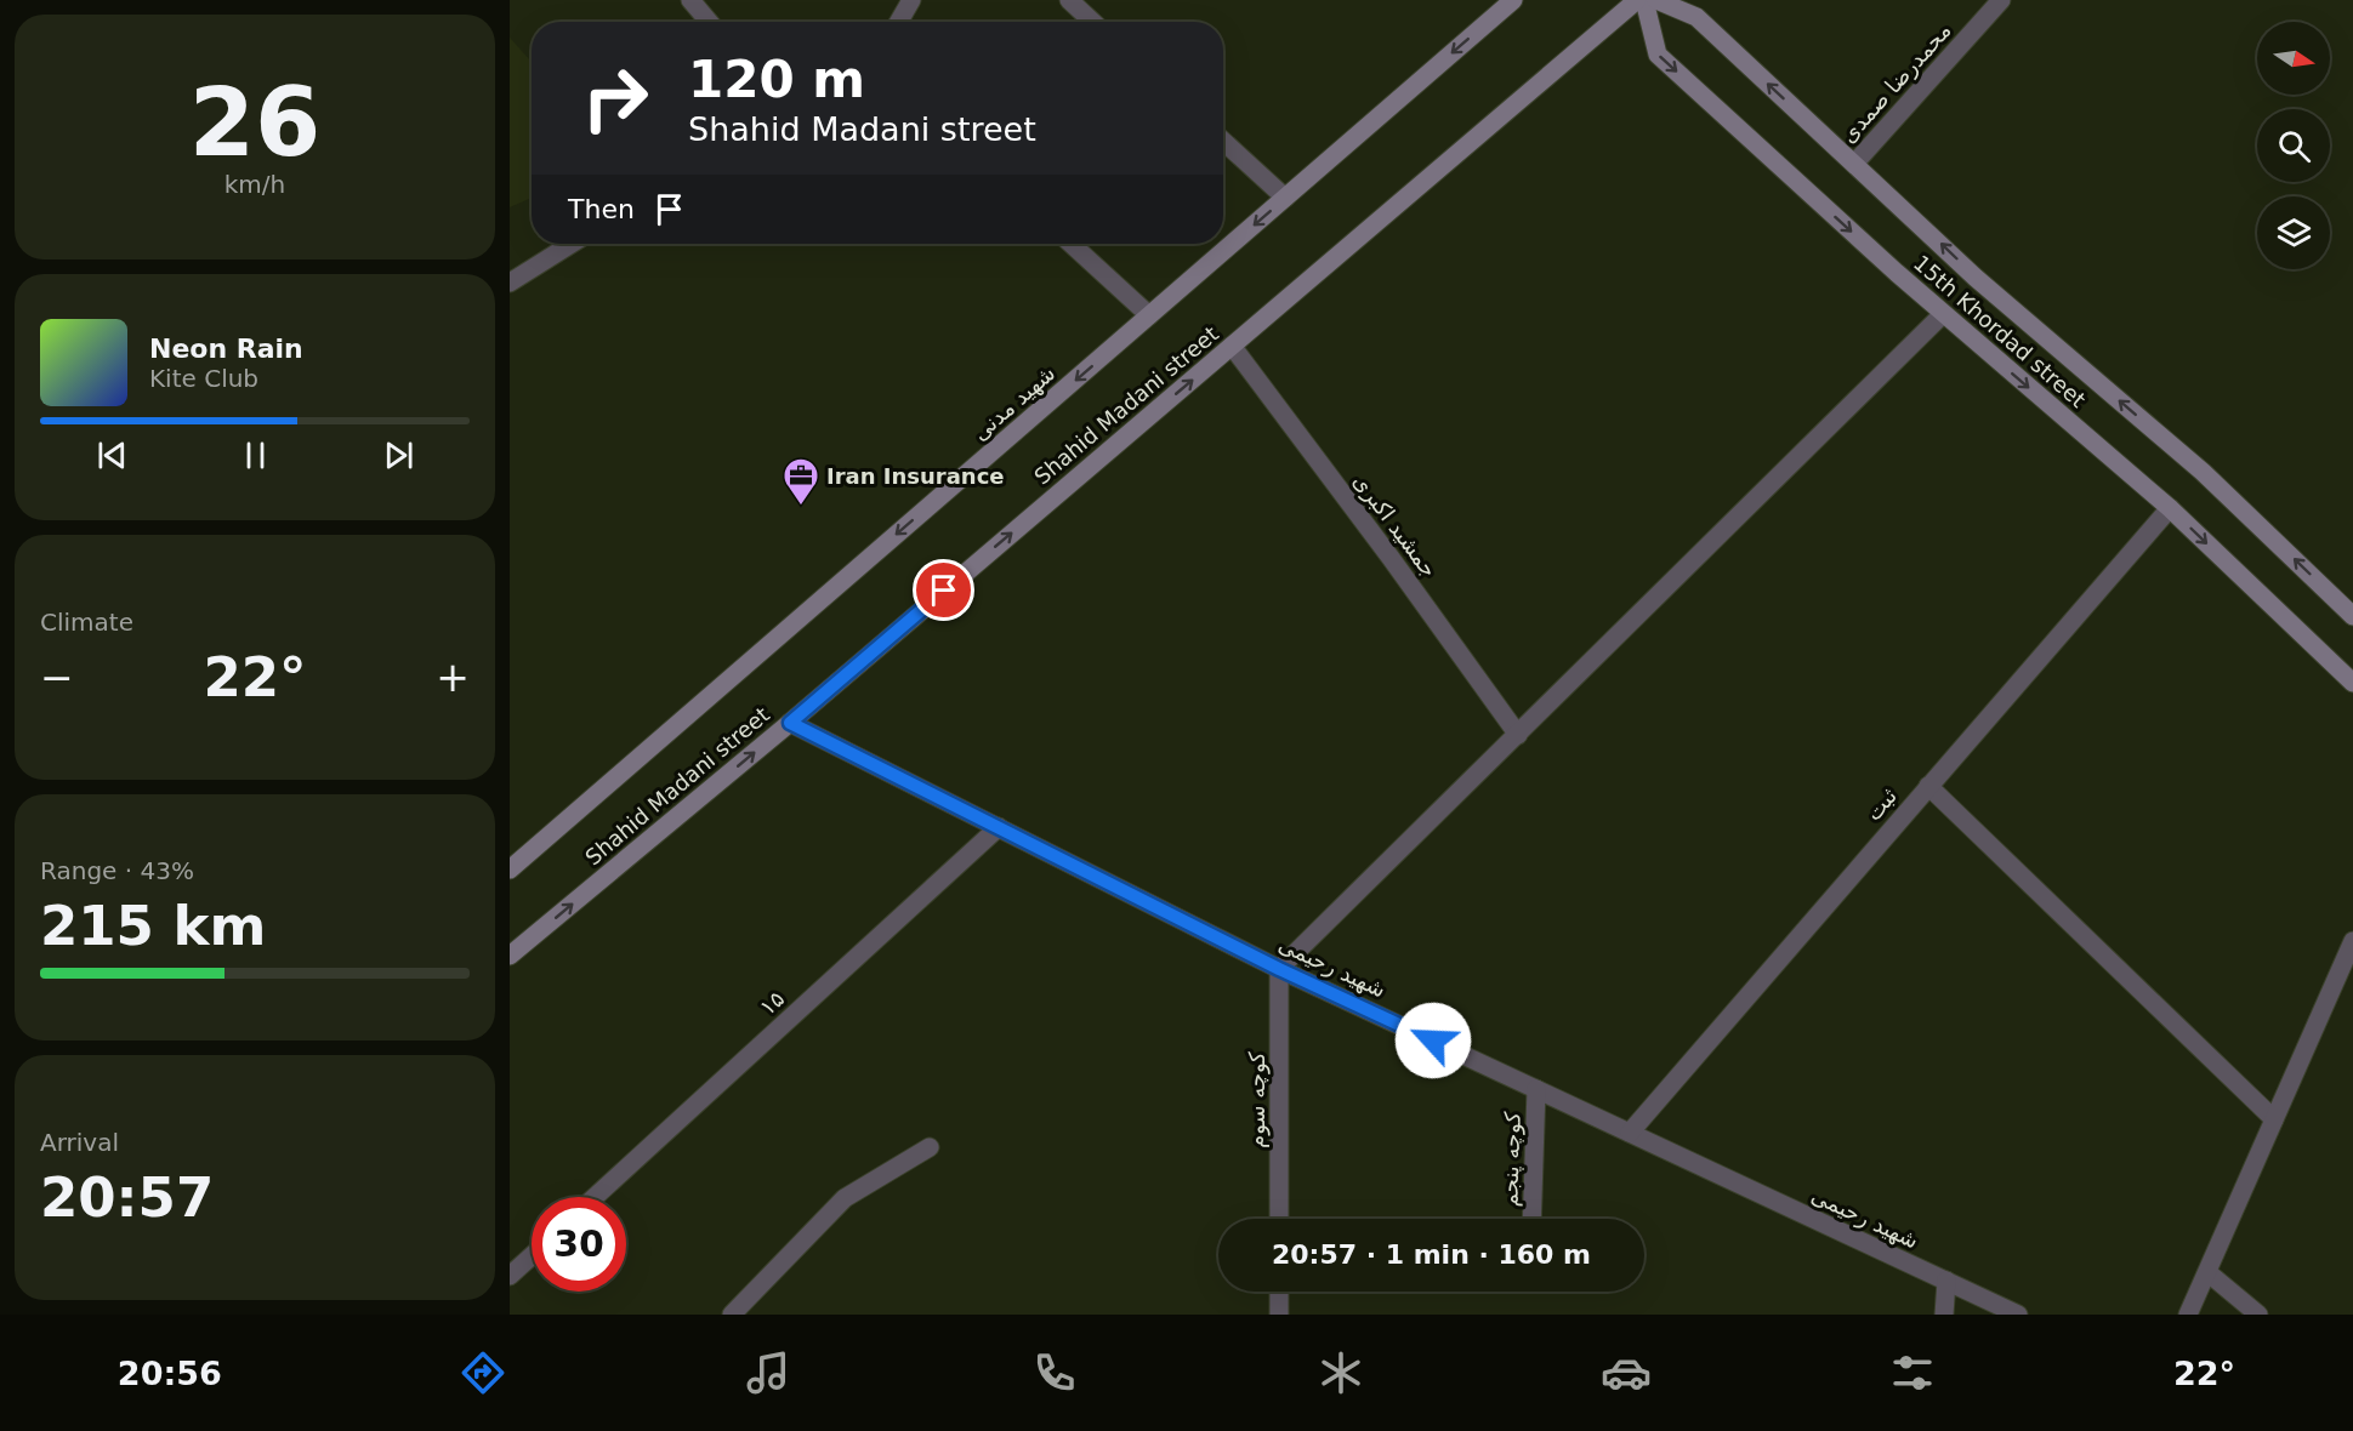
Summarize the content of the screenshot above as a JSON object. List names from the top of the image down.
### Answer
{
  "streets": {
    "main road": ["15th Khordad street", "شهید مدنی", "Shahid Madani street"],
    "street": [
      "محمدرضا صمدی",
      "جمشید اکبری",
      "ثبت",
      "شهید رحیمی",
      "۱۵",
      "کوچه سوم",
      "کوچه پنجم"
    ]
  },
  "crossings": [
    ["محمدرضا صمدی", "15th Khordad street"],
    ["15th Khordad street", "ثبت"],
    ["Shahid Madani street", "جمشید اکبری"],
    ["Shahid Madani street", "شهید رحیمی"],
    ["ثبت", "شهید رحیمی"],
    ["شهید رحیمی", "۱۵"],
    ["شهید رحیمی", "کوچه سوم"],
    ["شهید رحیمی", "کوچه پنجم"]
  ],
  "one_way": ["شهید مدنی", "Shahid Madani street"],
  "places": {
    "office": ["Iran Insurance"]
  },
  "north": "right",
  "page": {
    "tile": [
      ["26", "km/h"],
      "Climate",
      ["Range · 43%", "215 km"],
      ["Arrival", "20:57"]
    ],
    "turn": ["120 m", "Shahid Madani street"],
    "then": "Then",
    "song": ["Neon Rain", "Kite Club"],
    "heat": ["−", "22°", "+"],
    "limit": "30",
    "trip": "20:57 · 1 min · 160 m",
    "tabs": ["20:56", "22°"]
  }
}
